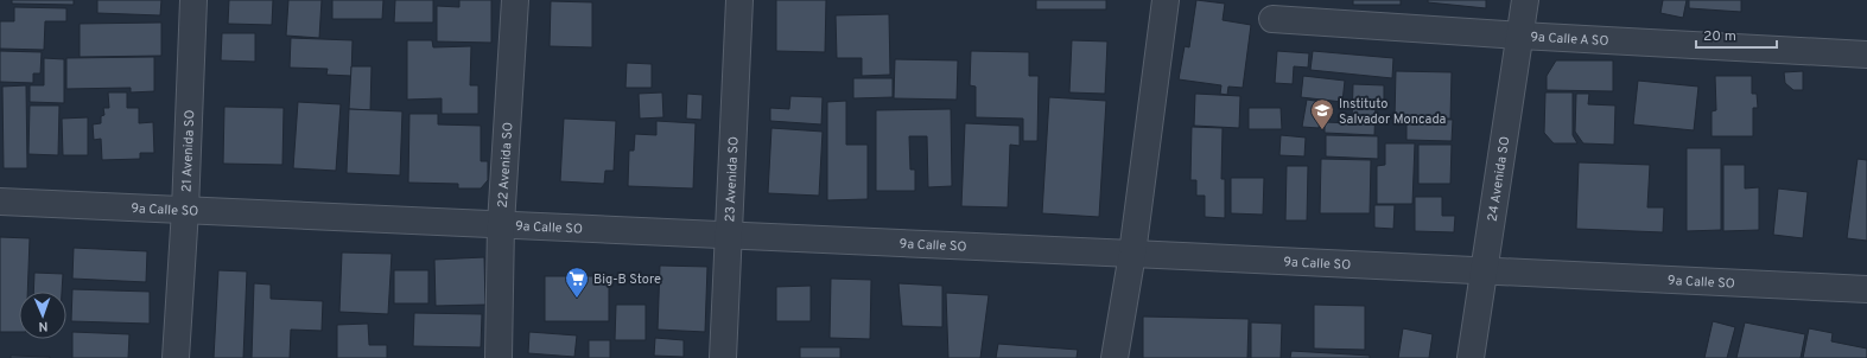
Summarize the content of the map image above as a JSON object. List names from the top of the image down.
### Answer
{
  "streets": {
    "street": [
      "9a Calle A SO",
      "21 Avenida SO",
      "22 Avenida SO",
      "23 Avenida SO",
      "24 Avenida SO",
      "9a Calle SO"
    ]
  },
  "crossings": [
    ["9a Calle A SO", "24 Avenida SO"],
    ["21 Avenida SO", "9a Calle SO"],
    ["22 Avenida SO", "9a Calle SO"],
    ["23 Avenida SO", "9a Calle SO"],
    ["24 Avenida SO", "9a Calle SO"]
  ],
  "places": {
    "school or university": ["Instituto Salvador Moncada"],
    "supermarket": ["Big-B Store"]
  },
  "scale_bar": "20 m",
  "north": "bottom"
}
